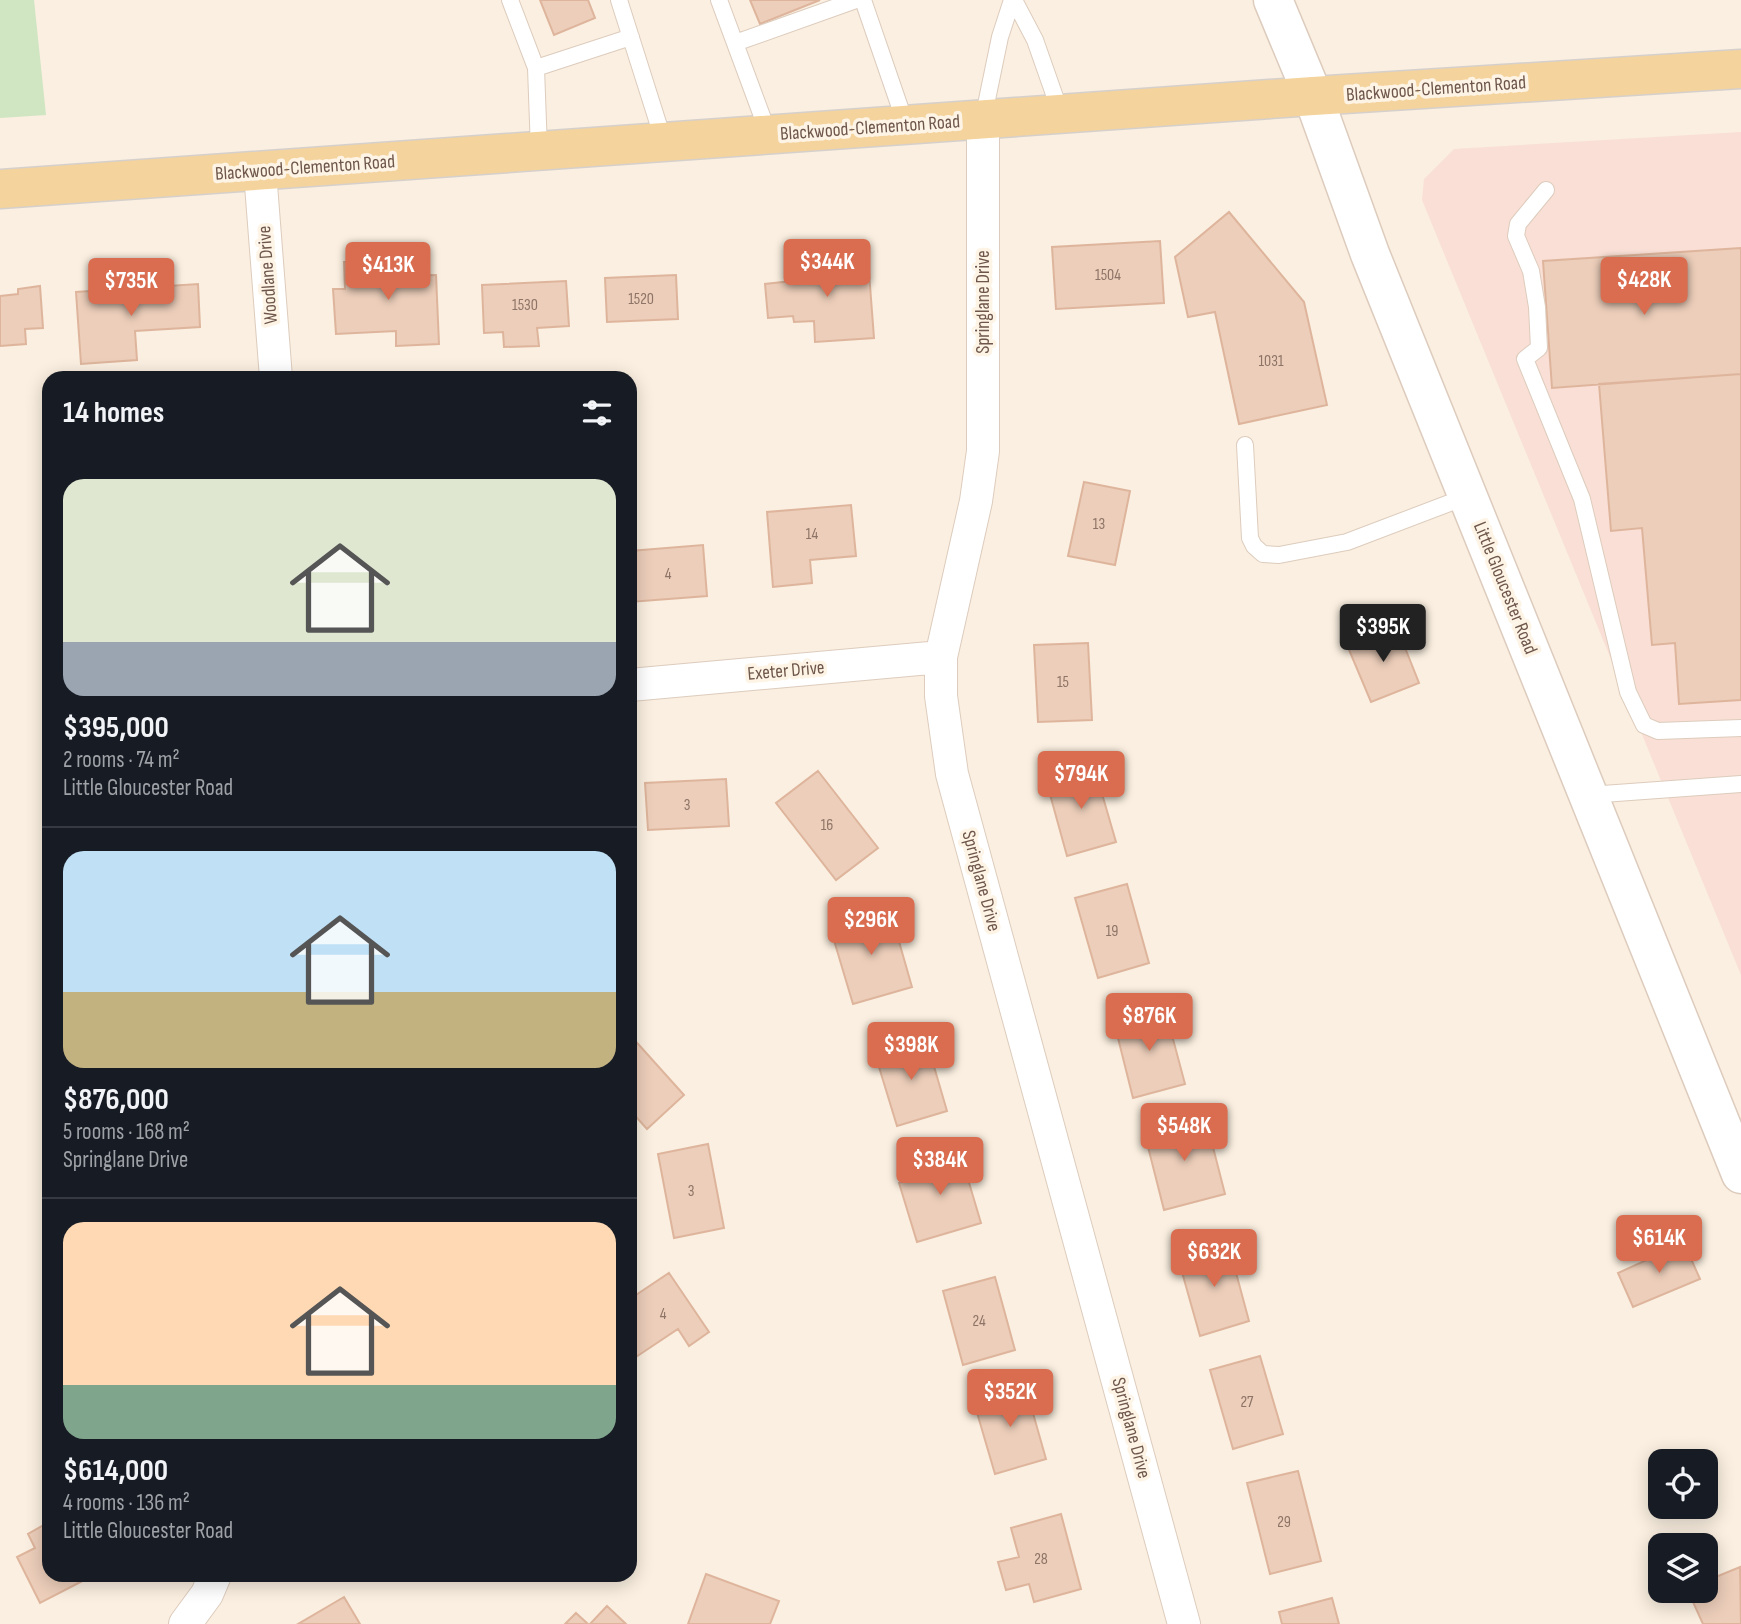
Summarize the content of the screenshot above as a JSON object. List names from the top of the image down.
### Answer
{
  "streets": {
    "main road": ["Blackwood-Clementon Road"],
    "street": [
      "Woodlane Drive",
      "Springlane Drive",
      "Little Gloucester Road",
      "Exeter Drive"
    ]
  },
  "crossings": [
    ["Blackwood-Clementon Road", "Woodlane Drive"],
    ["Blackwood-Clementon Road", "Springlane Drive"],
    ["Blackwood-Clementon Road", "Little Gloucester Road"],
    ["Springlane Drive", "Exeter Drive"]
  ],
  "house_numbers": [
    "1504",
    "1520",
    "1530",
    "1031",
    "13",
    "14",
    "4",
    "15",
    "3",
    "16",
    "19",
    "3",
    "4",
    "24",
    "27",
    "29",
    "28"
  ],
  "page": {
    "price": [
      "$344K",
      "$413K",
      "$428K",
      "$735K",
      "$395K",
      "$794K",
      "$296K",
      "$876K",
      "$398K",
      "$548K",
      "$384K",
      "$614K",
      "$632K",
      "$352K"
    ],
    "heading": "14 homes",
    "list": [
      {
        "name": "$395,000",
        "note": "2 rooms · 74 m² · Little Gloucester Road"
      },
      {
        "name": "$876,000",
        "note": "5 rooms · 168 m² · Springlane Drive"
      },
      {
        "name": "$614,000",
        "note": "4 rooms · 136 m² · Little Gloucester Road"
      }
    ]
  }
}
